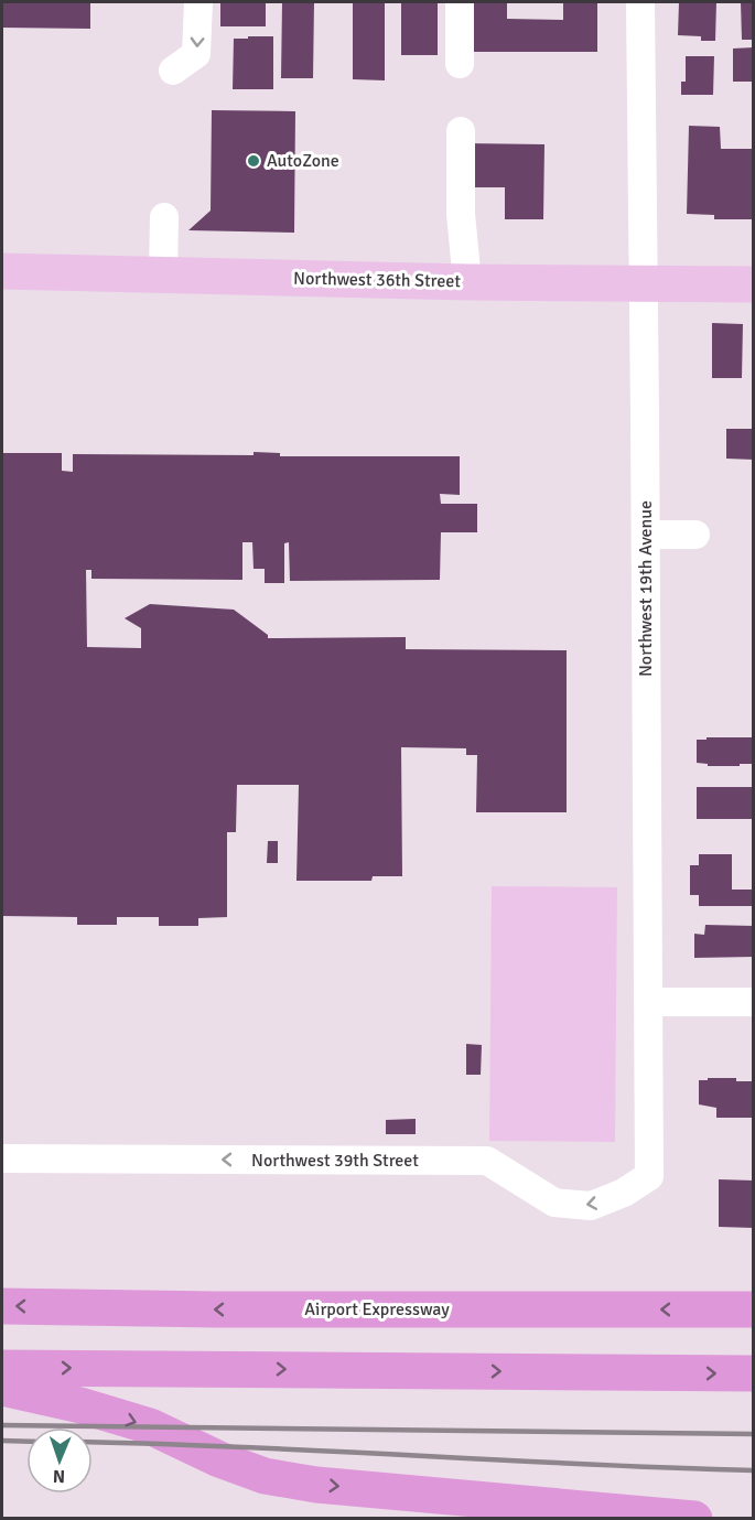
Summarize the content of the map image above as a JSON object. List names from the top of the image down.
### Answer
{
  "streets": {
    "highway": ["Airport Expressway"],
    "main road": ["Northwest 36th Street"],
    "street": ["Northwest 19th Avenue", "Northwest 39th Street"]
  },
  "crossings": [
    ["Northwest 36th Street", "Northwest 19th Avenue"],
    ["Northwest 19th Avenue", "Northwest 39th Street"]
  ],
  "one_way": ["Northwest 39th Street"],
  "places": ["AutoZone"],
  "north": "bottom"
}
